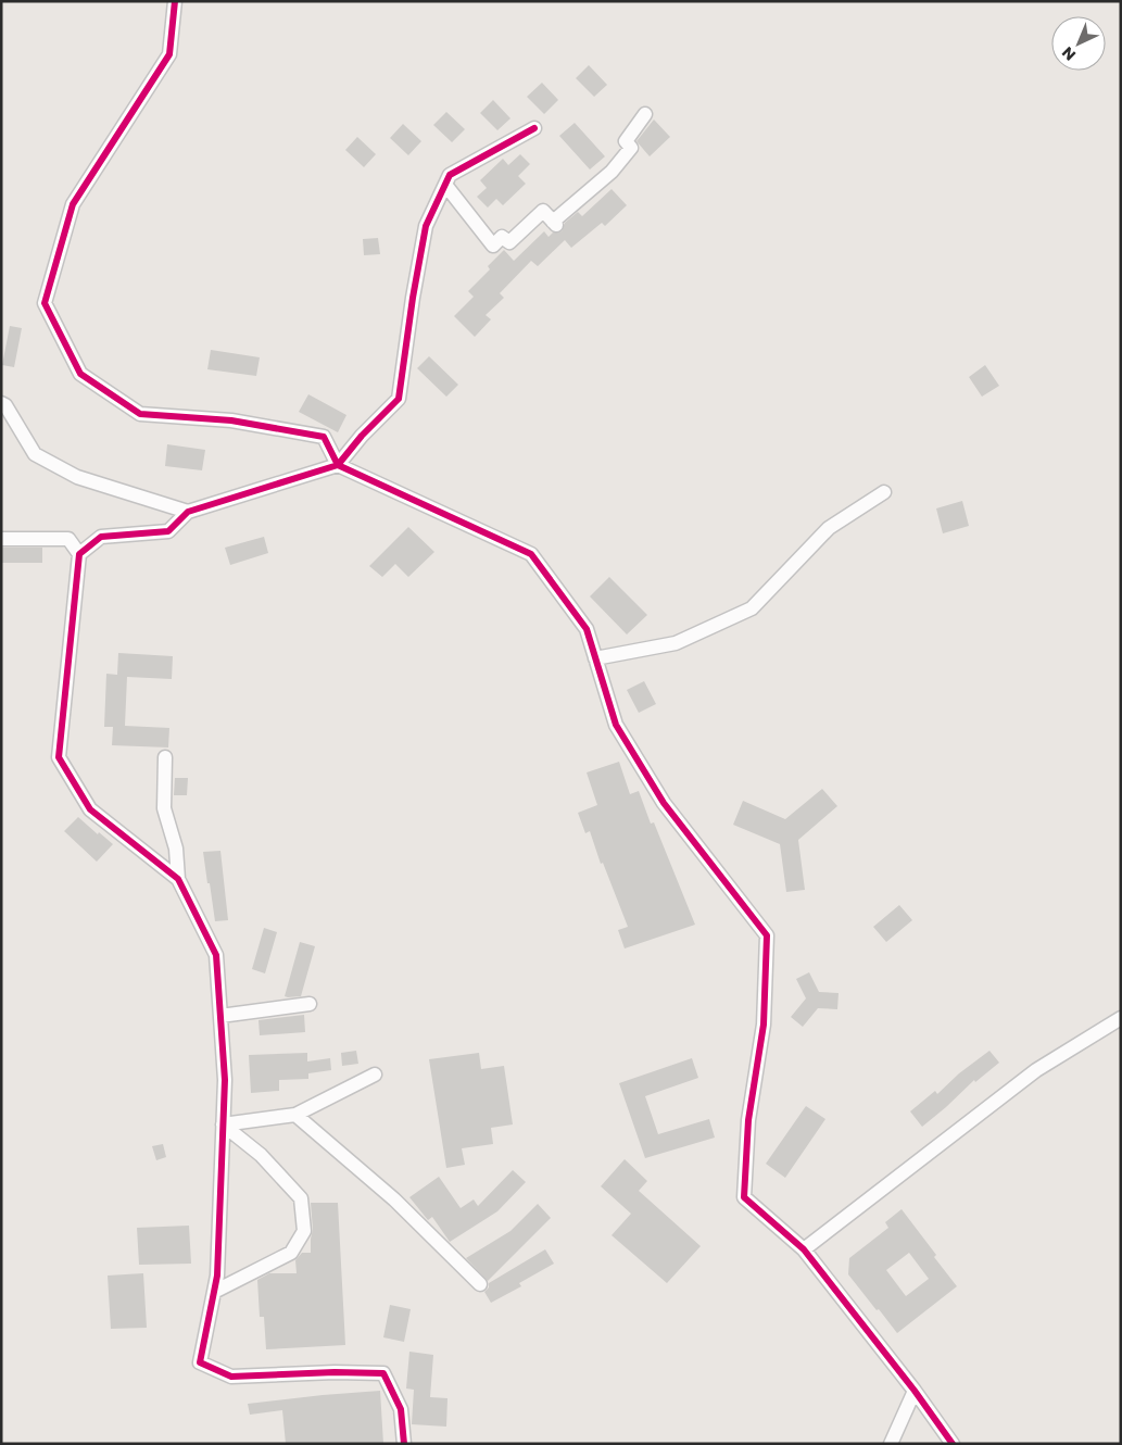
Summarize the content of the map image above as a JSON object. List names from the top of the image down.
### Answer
{
  "north": "bottom left"
}
